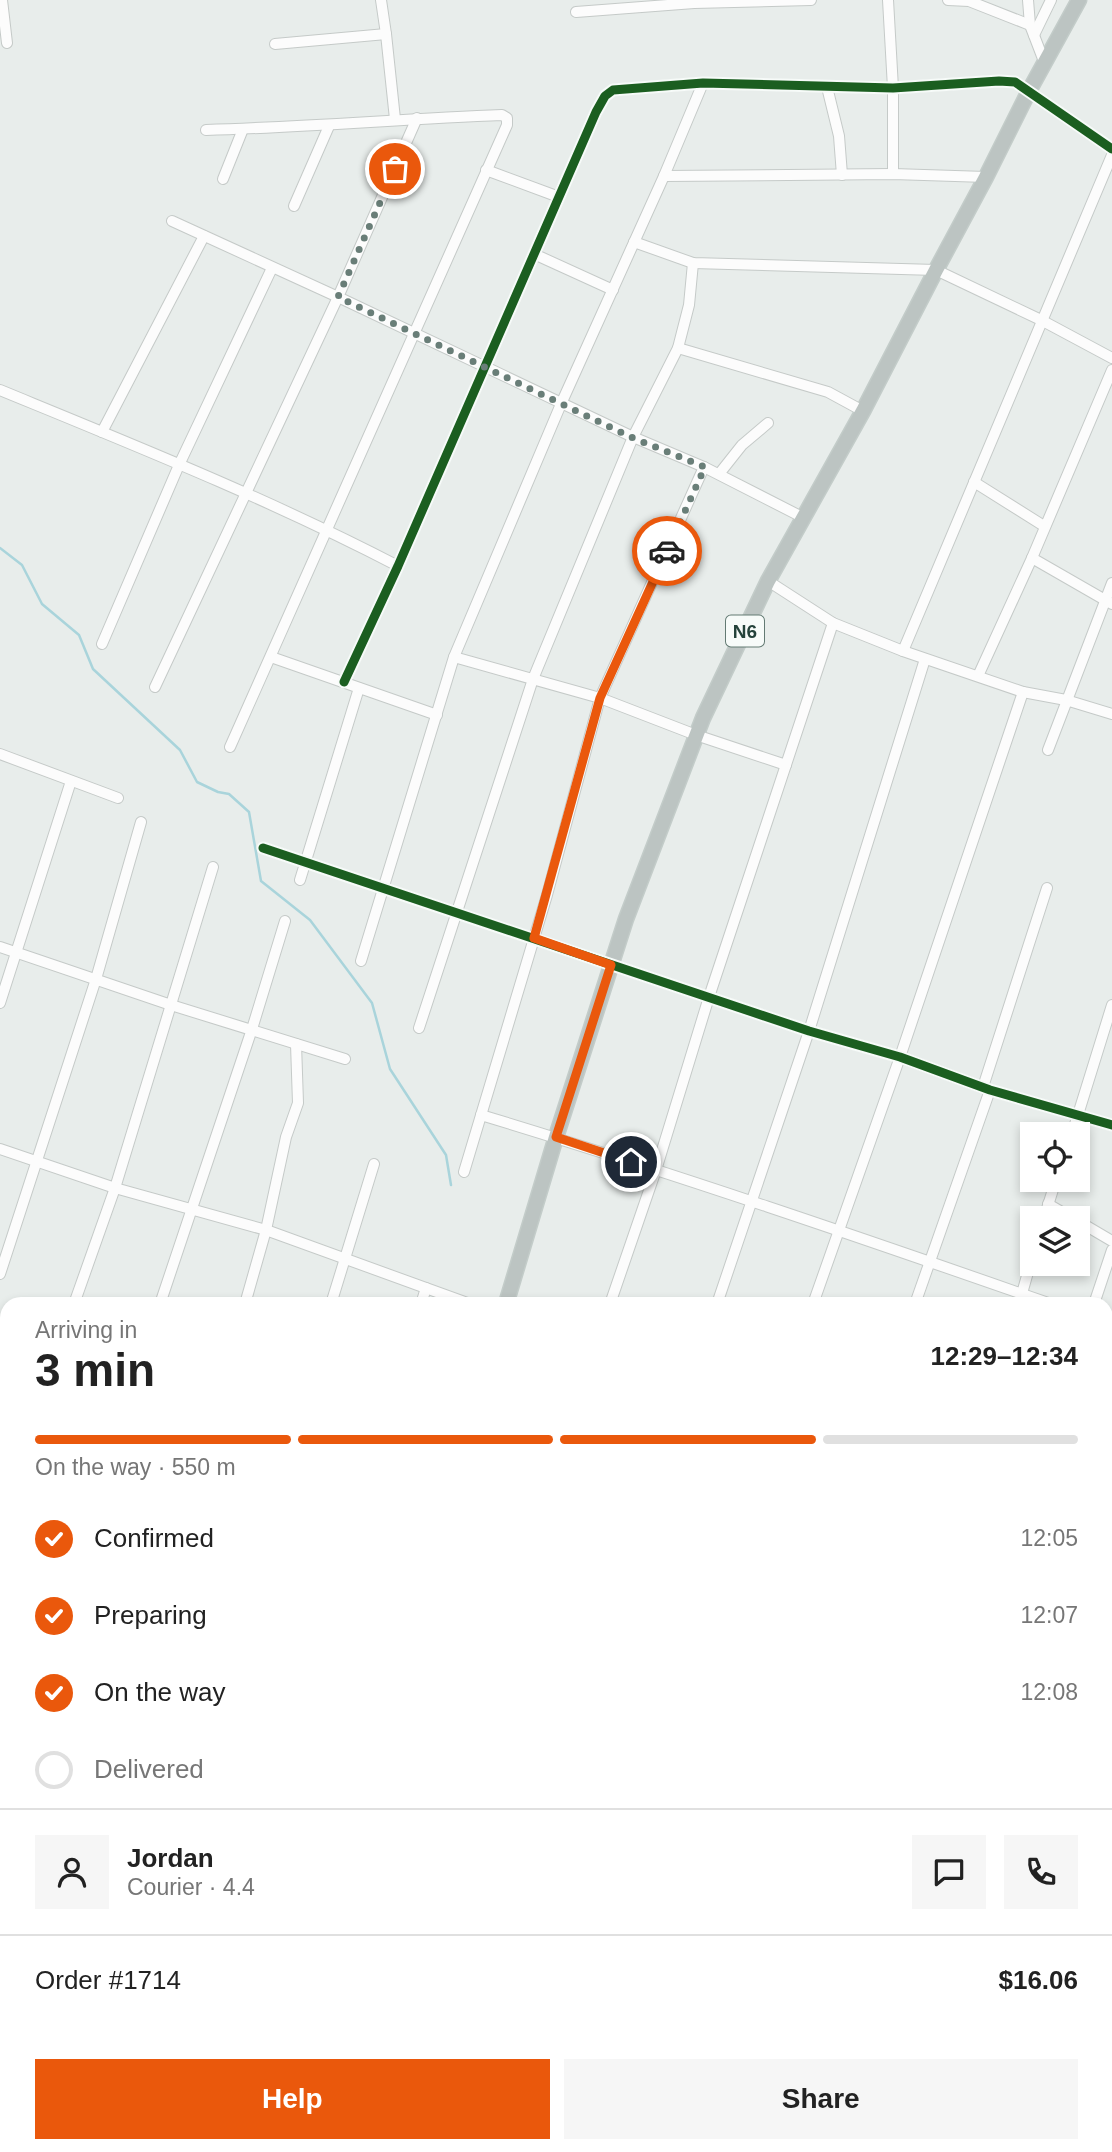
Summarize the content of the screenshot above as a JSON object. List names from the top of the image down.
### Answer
{
  "streets": {
    "highway": ["N6"]
  },
  "page": {
    "heading": ["3 min", "Arriving in", "12:29–12:34"],
    "panel": [
      "Jordan",
      "Courier · 4.4",
      "Order #1714",
      "$16.06"
    ],
    "bar": "On the way · 550 m",
    "list": [
      ["Confirmed", "12:05"],
      ["Preparing", "12:07"],
      ["On the way", "12:08"],
      "Delivered"
    ],
    "buttons": ["Help", "Share"]
  }
}
